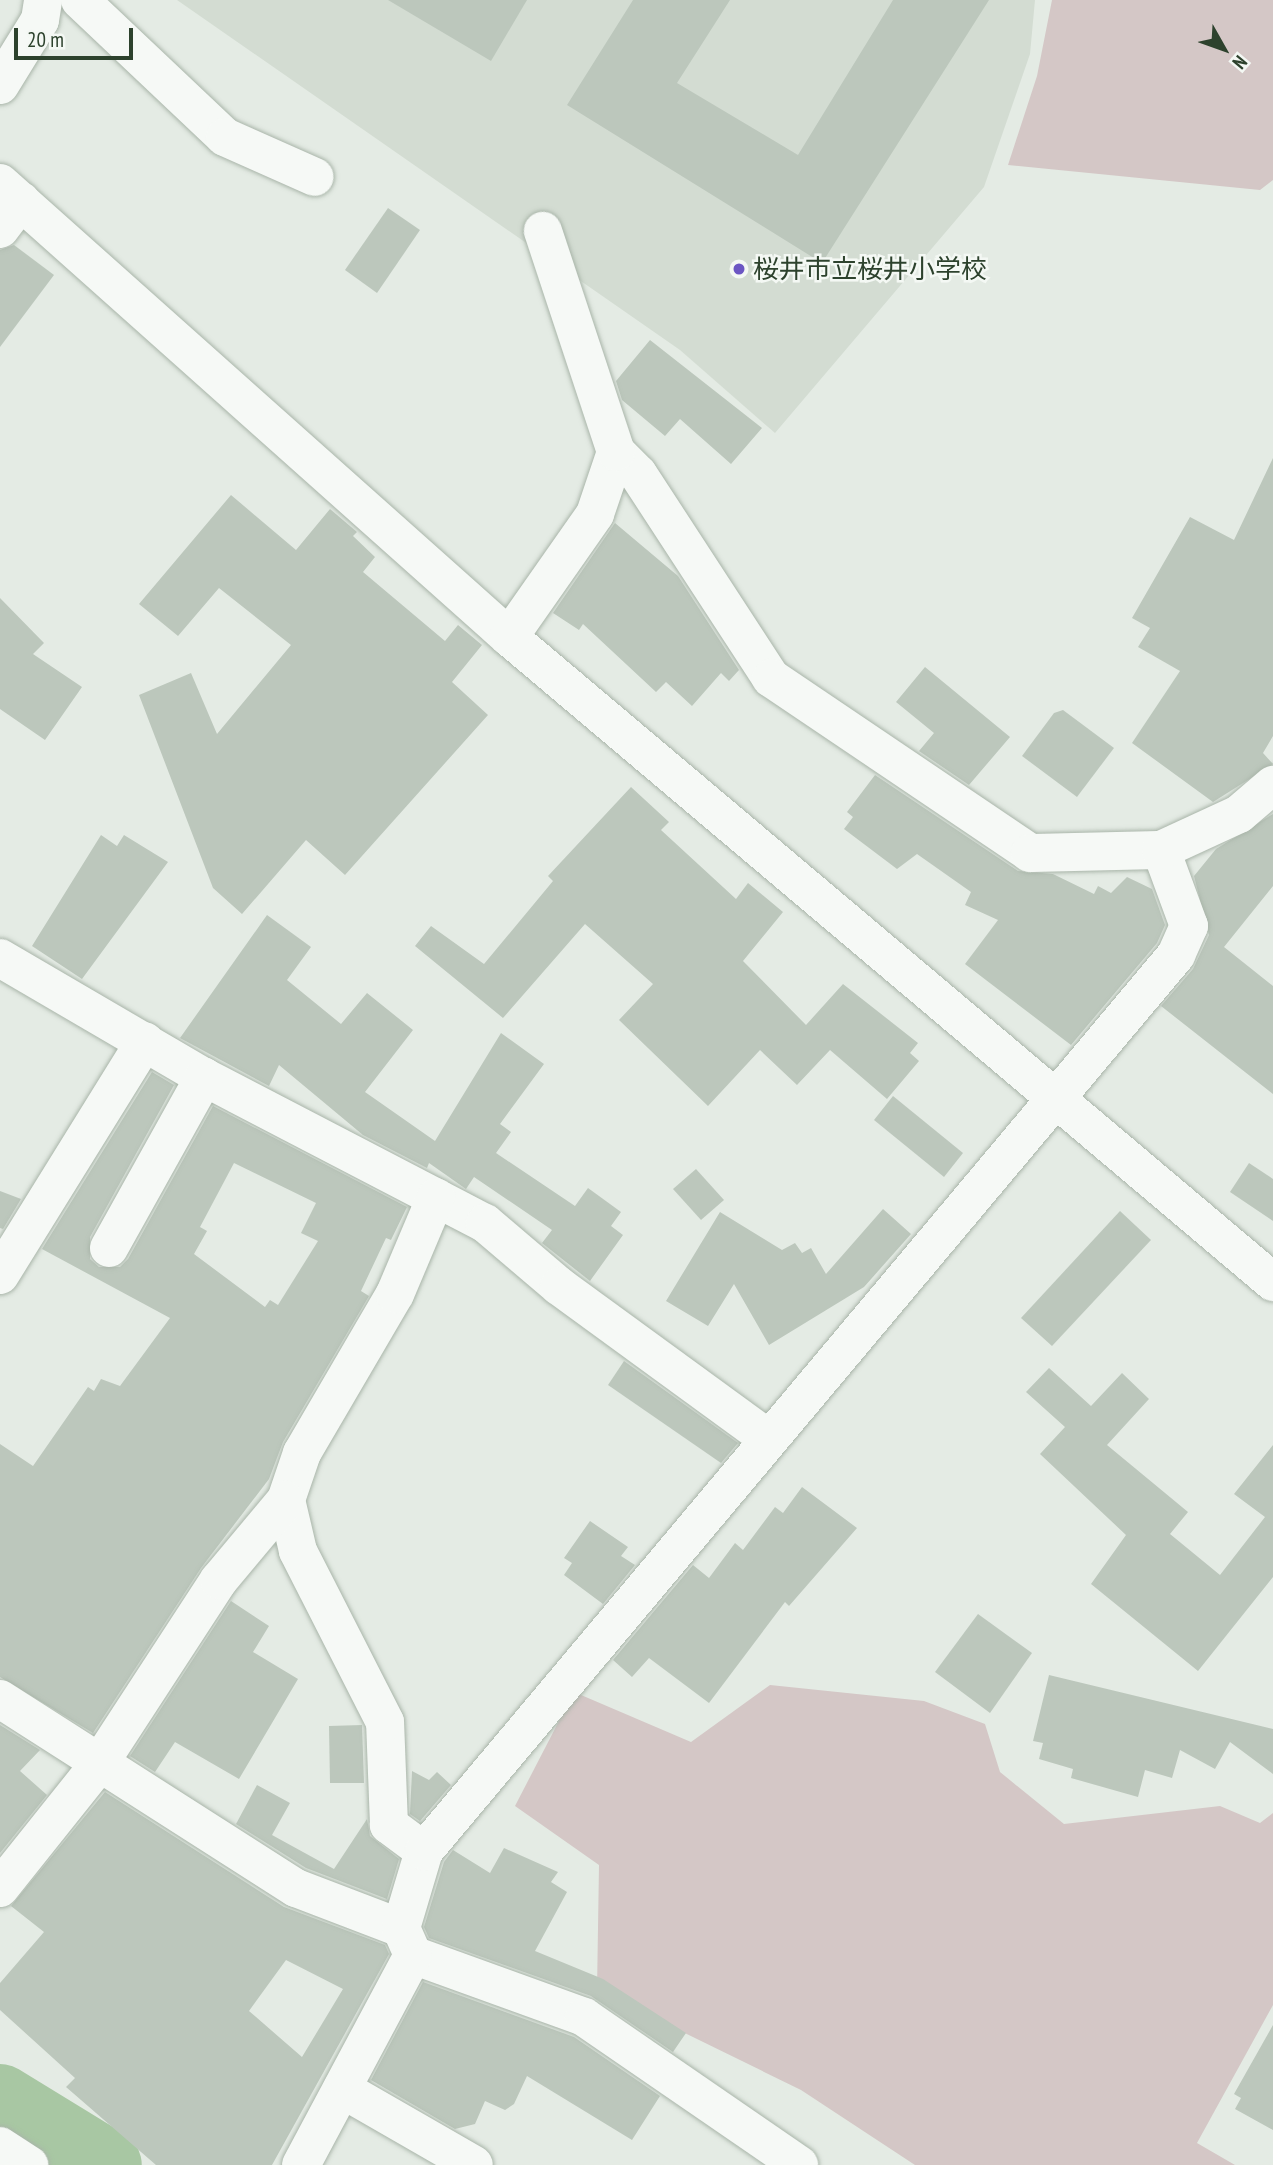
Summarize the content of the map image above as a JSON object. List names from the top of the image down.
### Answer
{
  "places": ["桜井市立桜井小学校"],
  "scale_bar": "20 m",
  "north": "bottom right"
}
